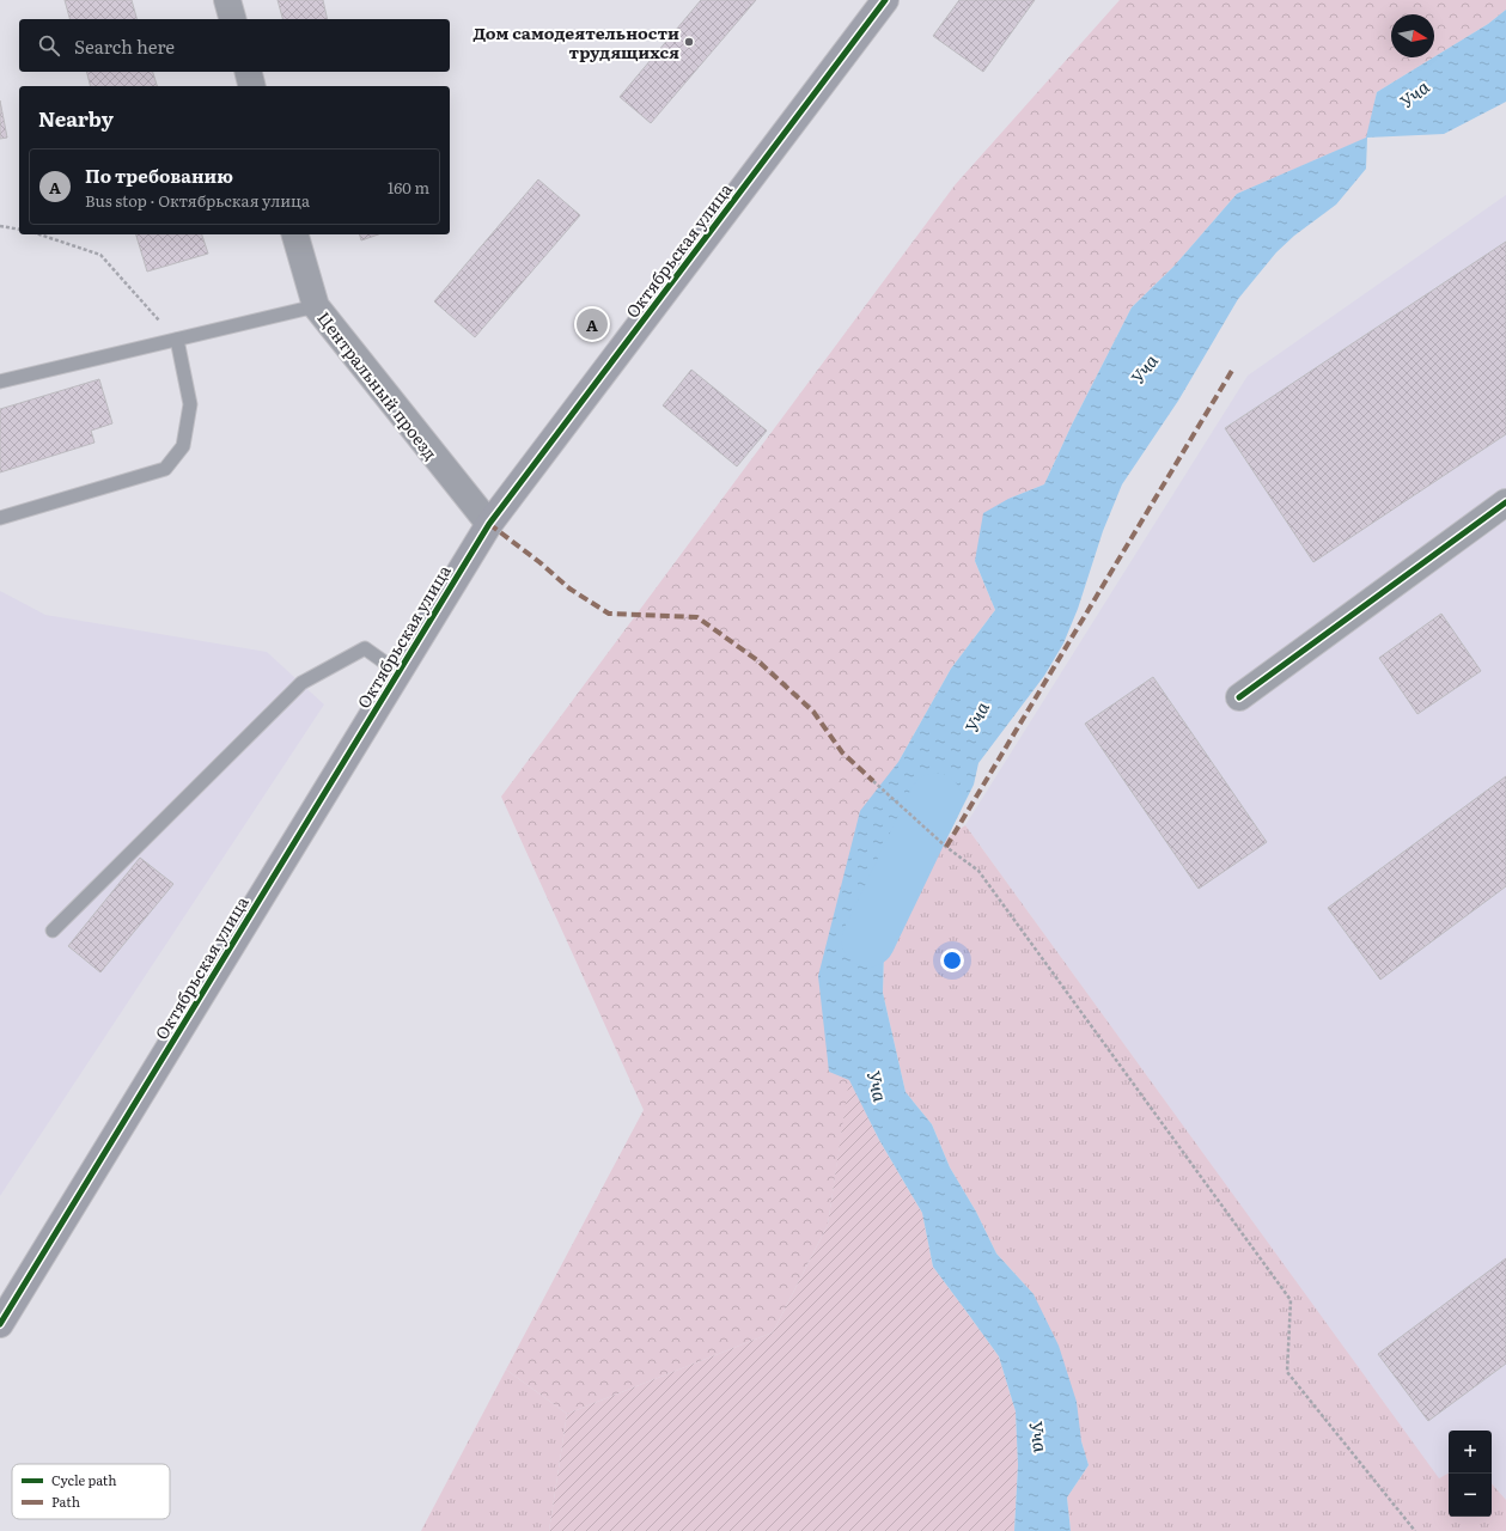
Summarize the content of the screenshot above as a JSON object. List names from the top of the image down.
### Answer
{
  "streets": {
    "street": ["Октябрьская улица", "Центральный проезд"]
  },
  "crossings": [
    ["Октябрьская улица", "Центральный проезд"]
  ],
  "water": ["Уча"],
  "places": ["Дом самодеятельности трудящихся"],
  "legend": ["Cycle path", "Path"],
  "north": "right",
  "page": {
    "search": "Search here",
    "heading": "Nearby",
    "list": [
      {
        "mark": "A",
        "name": "По требованию",
        "note": "Bus stop · Октябрьская улица",
        "value": "160 m"
      }
    ],
    "pins": "A",
    "map_buttons": ["+", "−"]
  }
}
